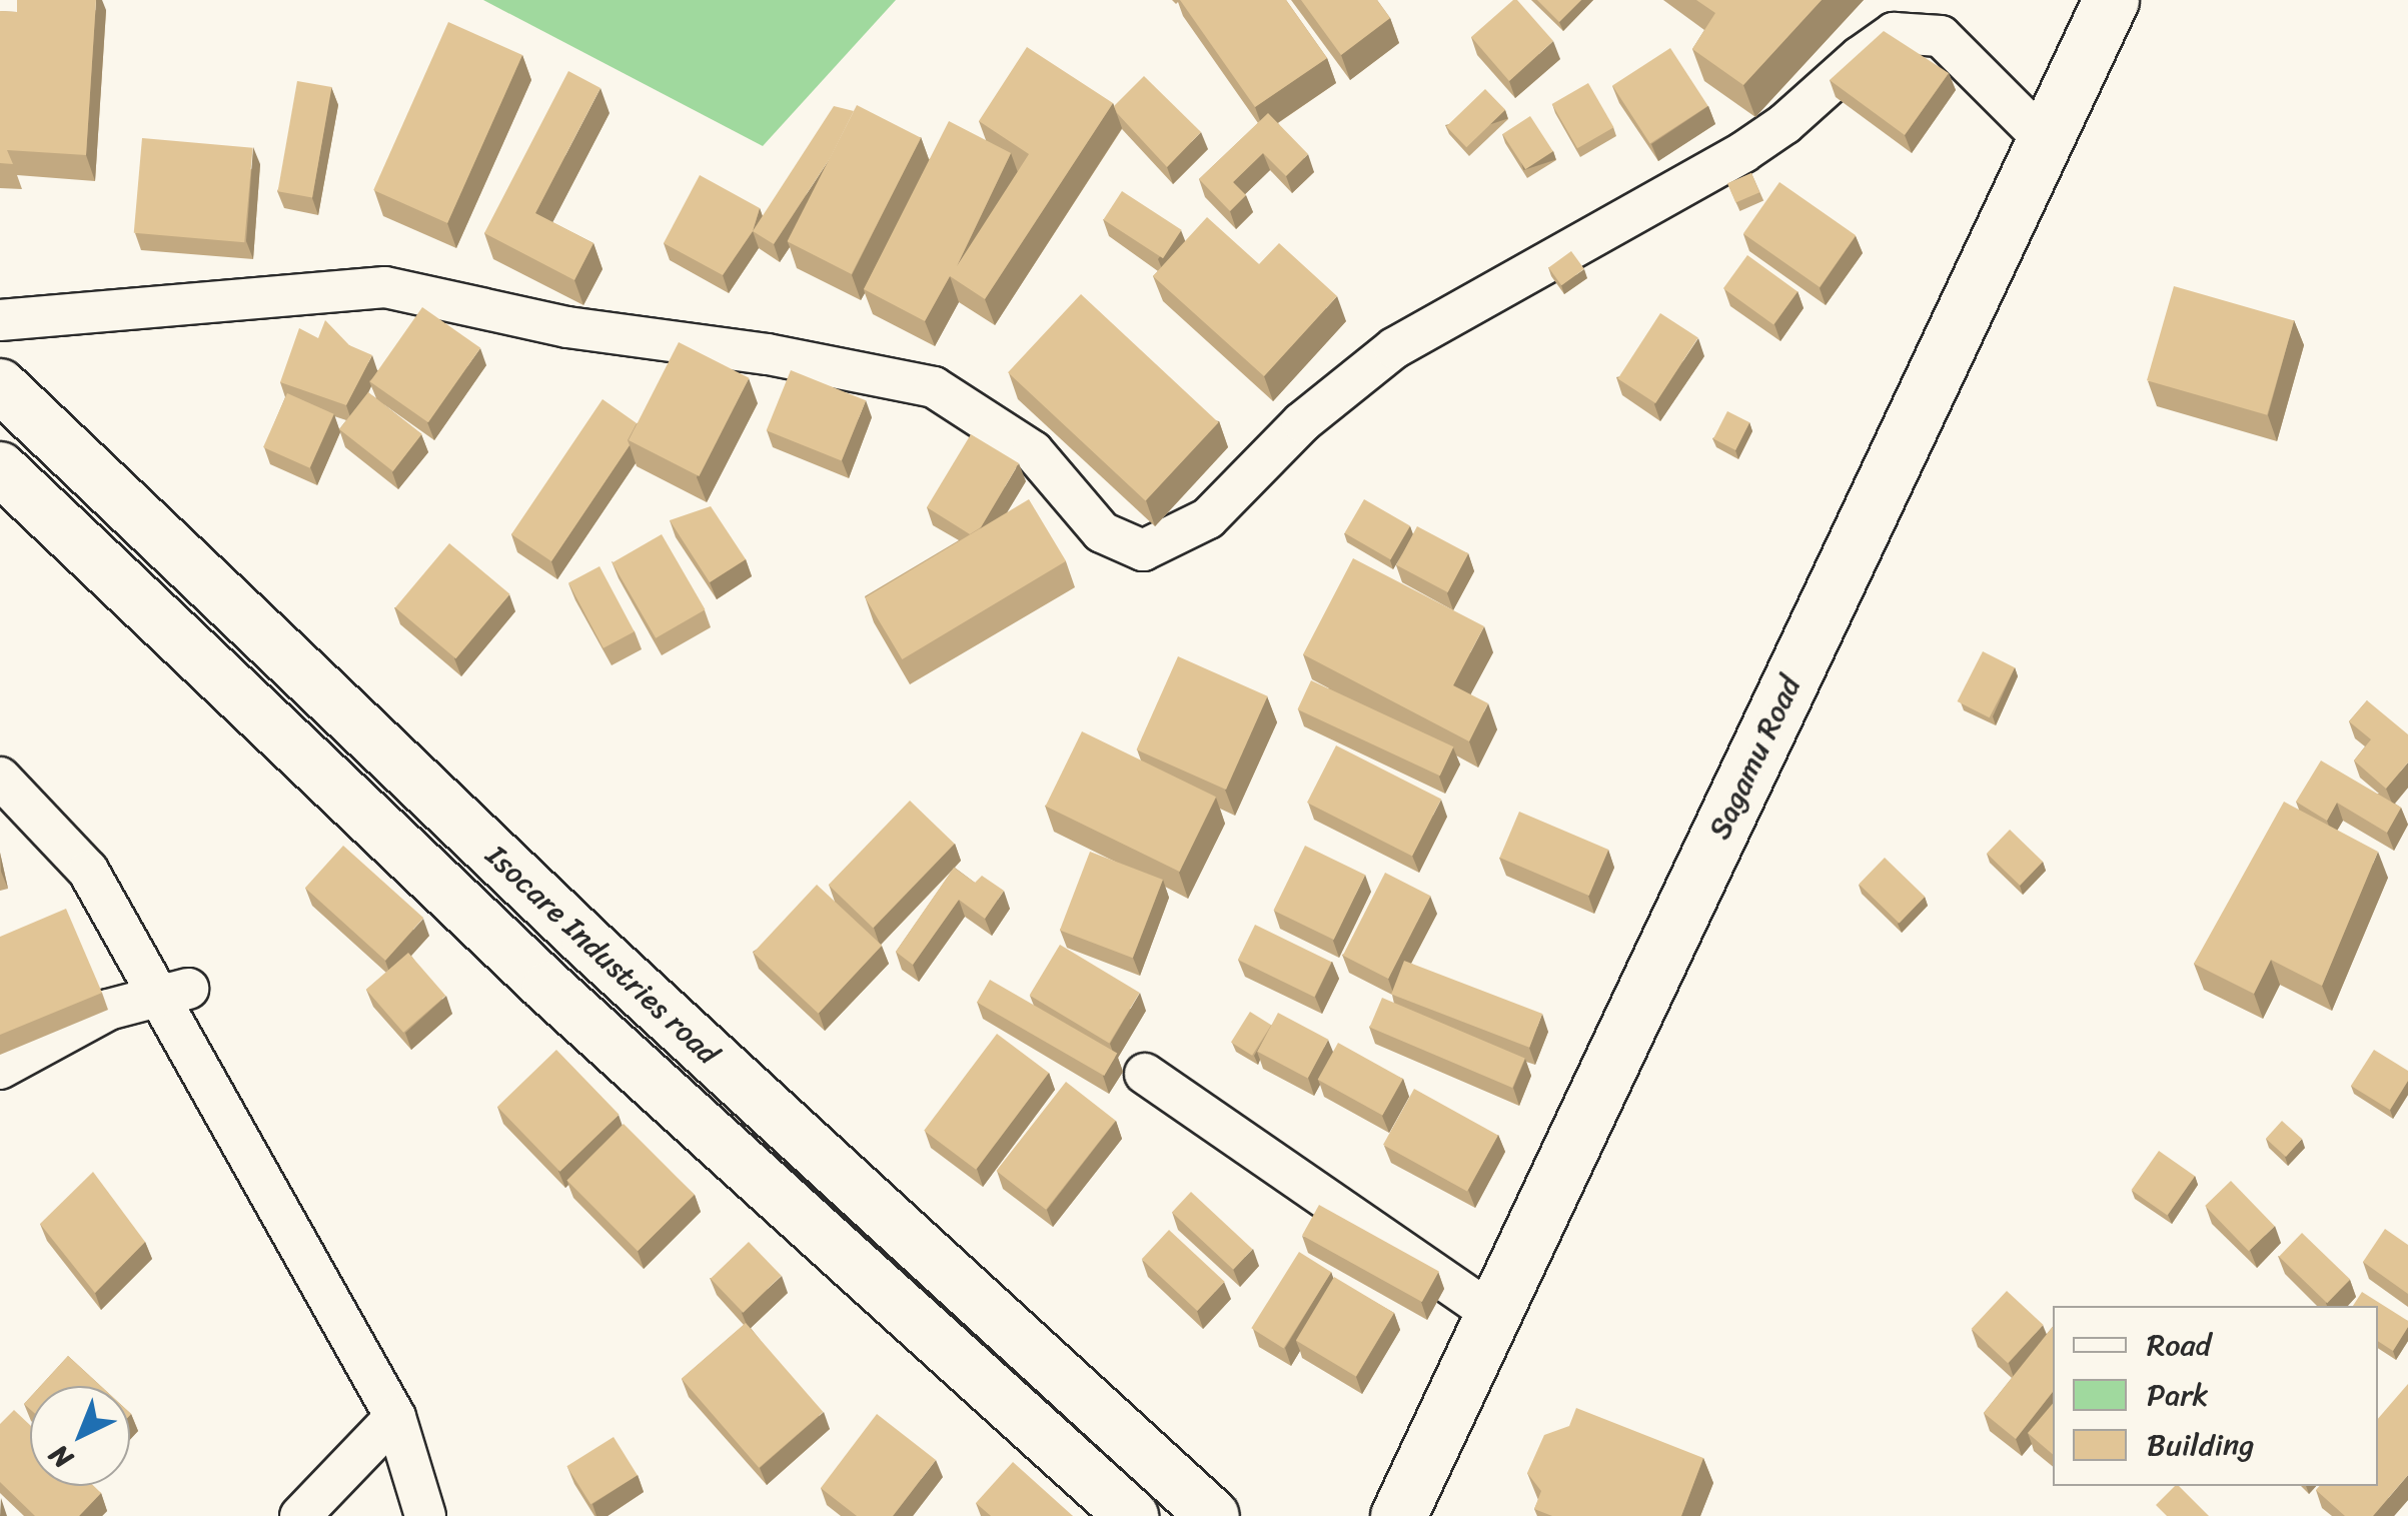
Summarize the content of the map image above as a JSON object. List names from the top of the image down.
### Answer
{
  "streets": {
    "highway": ["Sagamu Road"],
    "street": ["Isocare Industries road"]
  },
  "legend": ["Road", "Park", "Building"],
  "north": "bottom left"
}
